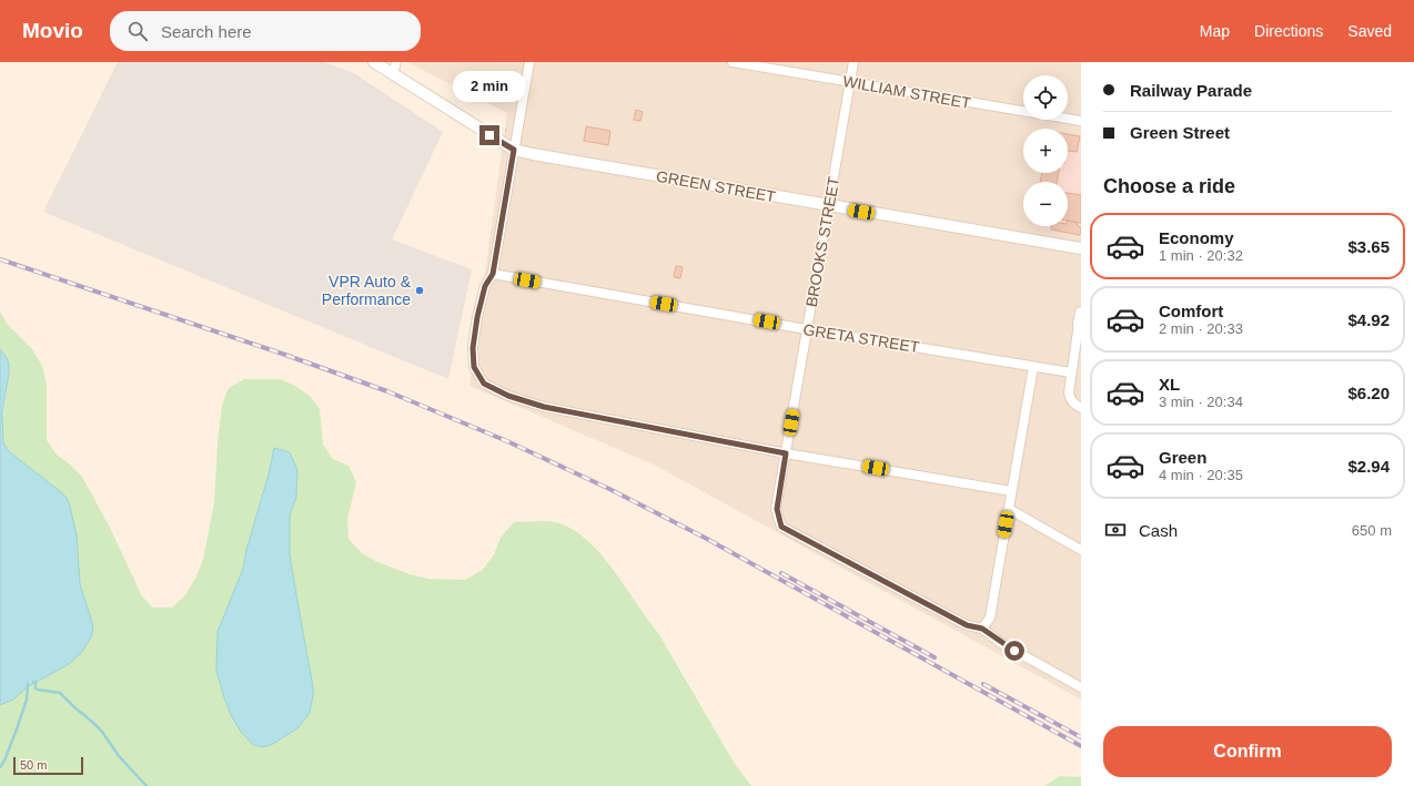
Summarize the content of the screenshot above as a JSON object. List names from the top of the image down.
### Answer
{
  "streets": {
    "street": [
      "WILLIAM STREET",
      "GREEN STREET",
      "BROOKS STREET",
      "GRETA STREET"
    ]
  },
  "crossings": [
    ["WILLIAM STREET", "BROOKS STREET"],
    ["GREEN STREET", "BROOKS STREET"],
    ["BROOKS STREET", "GRETA STREET"]
  ],
  "places": ["VPR Auto & Performance"],
  "scale_bar": "50 m",
  "page": {
    "header": "Movio",
    "search": "Search here",
    "nav": ["Map", "Directions", "Saved"],
    "banner": ["Railway Parade", "Green Street"],
    "bubble": "2 min",
    "map_buttons": ["+", "−"],
    "heading": "Choose a ride",
    "list": [
      {
        "name": "Economy",
        "note": "1 min · 20:32",
        "value": "$3.65"
      },
      {
        "name": "Comfort",
        "note": "2 min · 20:33",
        "value": "$4.92"
      },
      {
        "name": "XL",
        "note": "3 min · 20:34",
        "value": "$6.20"
      },
      {
        "name": "Green",
        "note": "4 min · 20:35",
        "value": "$2.94"
      }
    ],
    "pay": ["Cash", "650 m"],
    "buttons": "Confirm",
    "scale": "50 m"
  }
}
